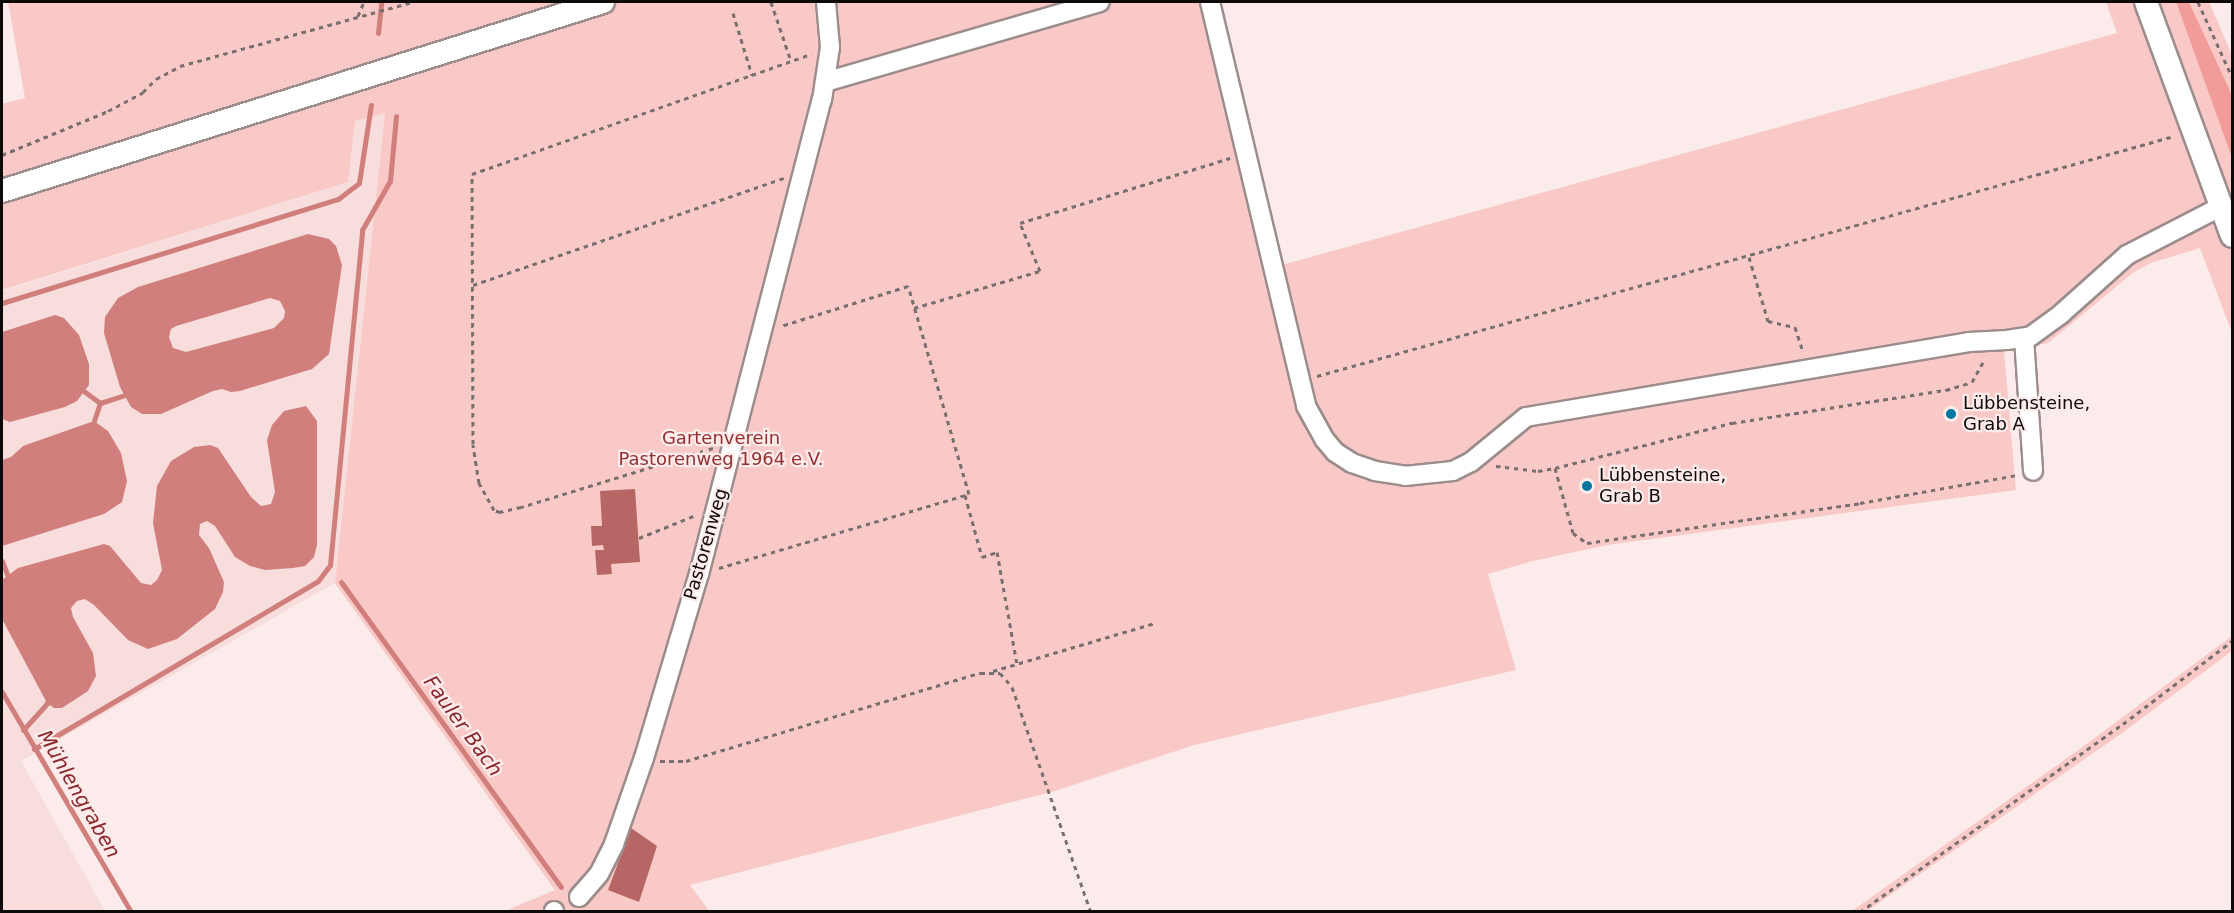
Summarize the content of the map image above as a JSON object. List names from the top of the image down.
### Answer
{
  "streets": {
    "street": ["Pastorenweg"]
  },
  "water": ["Fauler Bach", "Mühlengraben"],
  "parks": ["Gartenverein Pastorenweg 1964 e.V."],
  "places": ["Lübbensteine, Grab A", "Lübbensteine, Grab B"]
}
